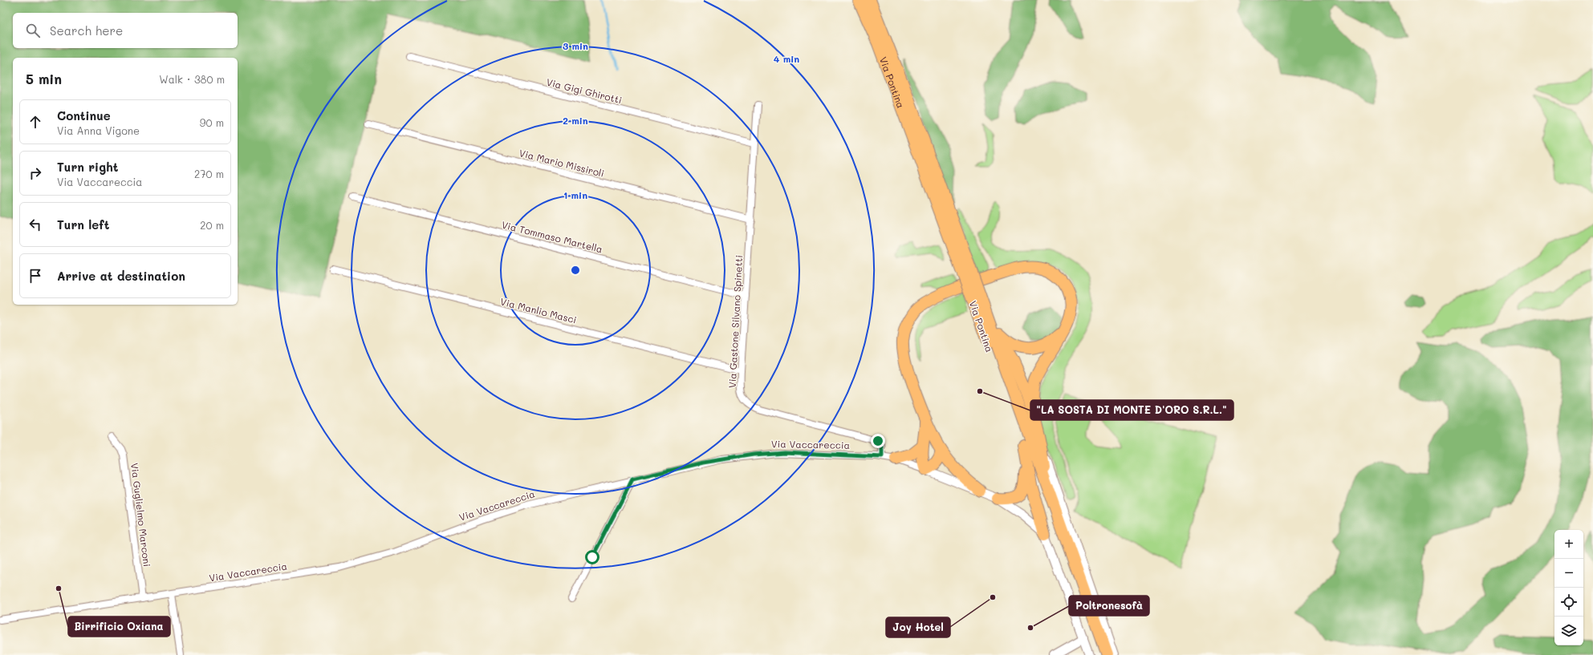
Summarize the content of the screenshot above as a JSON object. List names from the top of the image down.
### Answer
{
  "streets": {
    "highway": ["Via Pontina"],
    "street": [
      "Via Gigi Ghirotti",
      "Via Mario Missiroli",
      "Via Tommaso Martella",
      "Via Manlio Masci",
      "Via Gastone Silvano Spinetti",
      "Via Vaccareccia",
      "Via Guglielmo Marconi"
    ]
  },
  "crossings": [
    ["Via Gigi Ghirotti", "Via Gastone Silvano Spinetti"],
    ["Via Mario Missiroli", "Via Gastone Silvano Spinetti"],
    ["Via Tommaso Martella", "Via Gastone Silvano Spinetti"],
    ["Via Manlio Masci", "Via Gastone Silvano Spinetti"],
    ["Via Gastone Silvano Spinetti", "Via Vaccareccia"],
    ["Via Vaccareccia", "Via Guglielmo Marconi"]
  ],
  "places": [
    "\"LA SOSTA DI MONTE D'ORO S.R.L.\"",
    "Birrificio Oxiana",
    "Joy Hotel",
    "Poltronesofà"
  ],
  "page": {
    "search": "Search here",
    "heading": ["5 min", "Walk · 380 m"],
    "list": [
      ["Continue", "Via Anna Vigone", "90 m"],
      ["Turn right", "Via Vaccareccia", "270 m"],
      ["Turn left", "20 m"],
      "Arrive at destination"
    ],
    "map_buttons": ["+", "−"]
  },
  "rings": [
    "3 min",
    "4 min",
    "2 min",
    "1 min"
  ]
}
